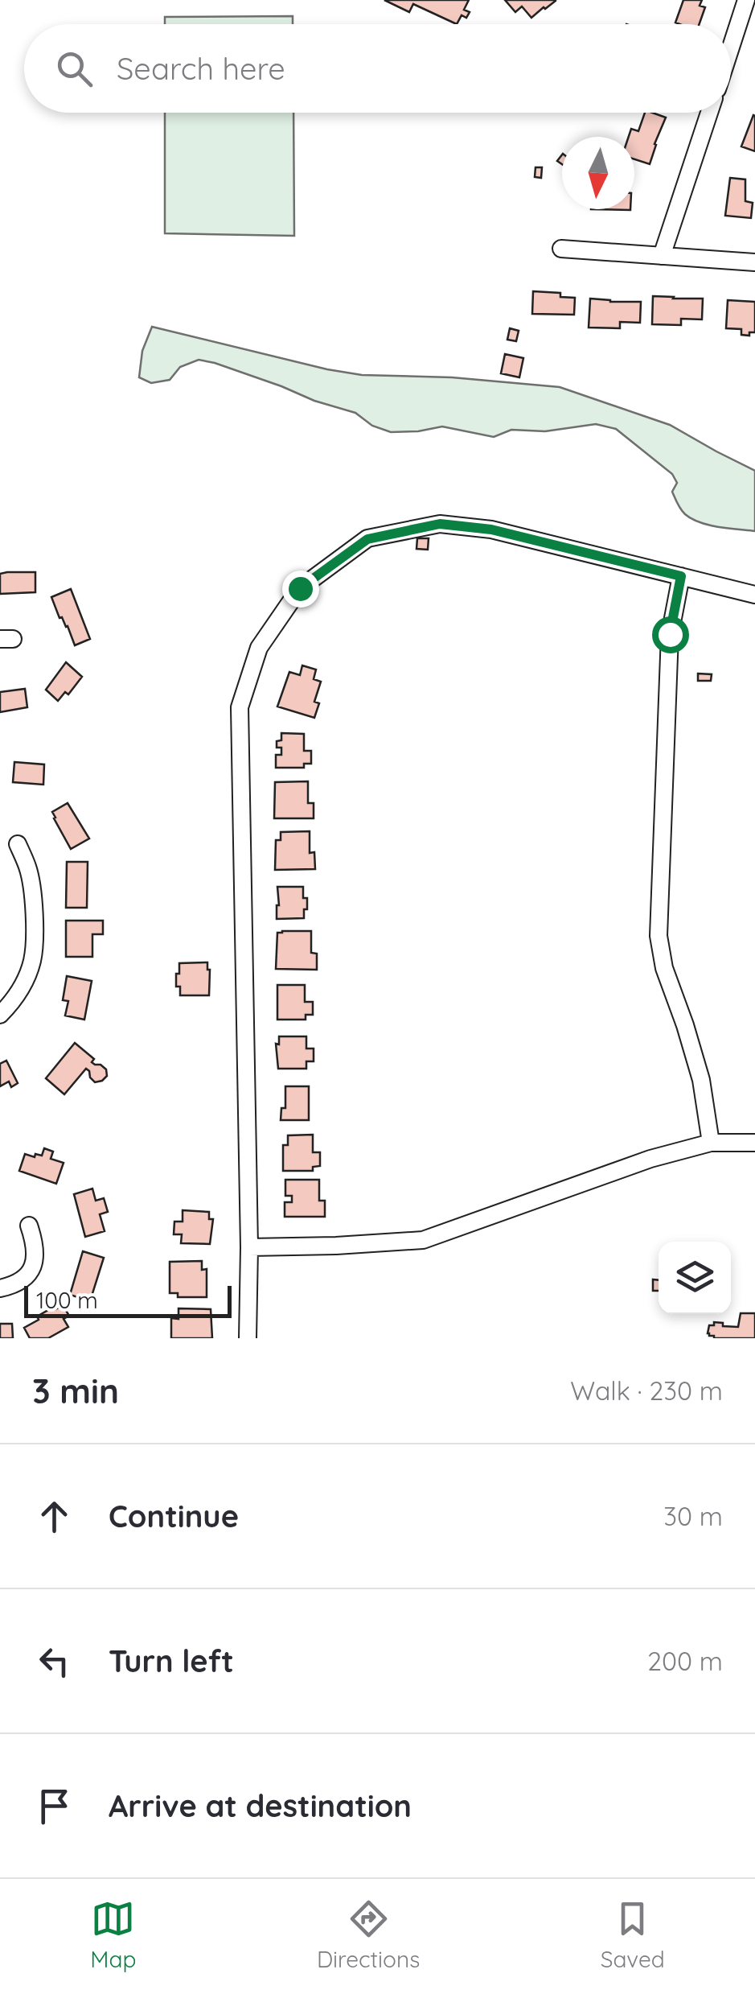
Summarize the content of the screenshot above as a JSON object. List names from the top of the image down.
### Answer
{
  "scale_bar": "100 m",
  "north": "bottom",
  "page": {
    "search": "Search here",
    "scale": "100 m",
    "heading": ["3 min", "Walk · 230 m"],
    "list": [
      ["Continue", "30 m"],
      ["Turn left", "200 m"],
      "Arrive at destination"
    ],
    "nav": ["Map", "Directions", "Saved"]
  }
}
